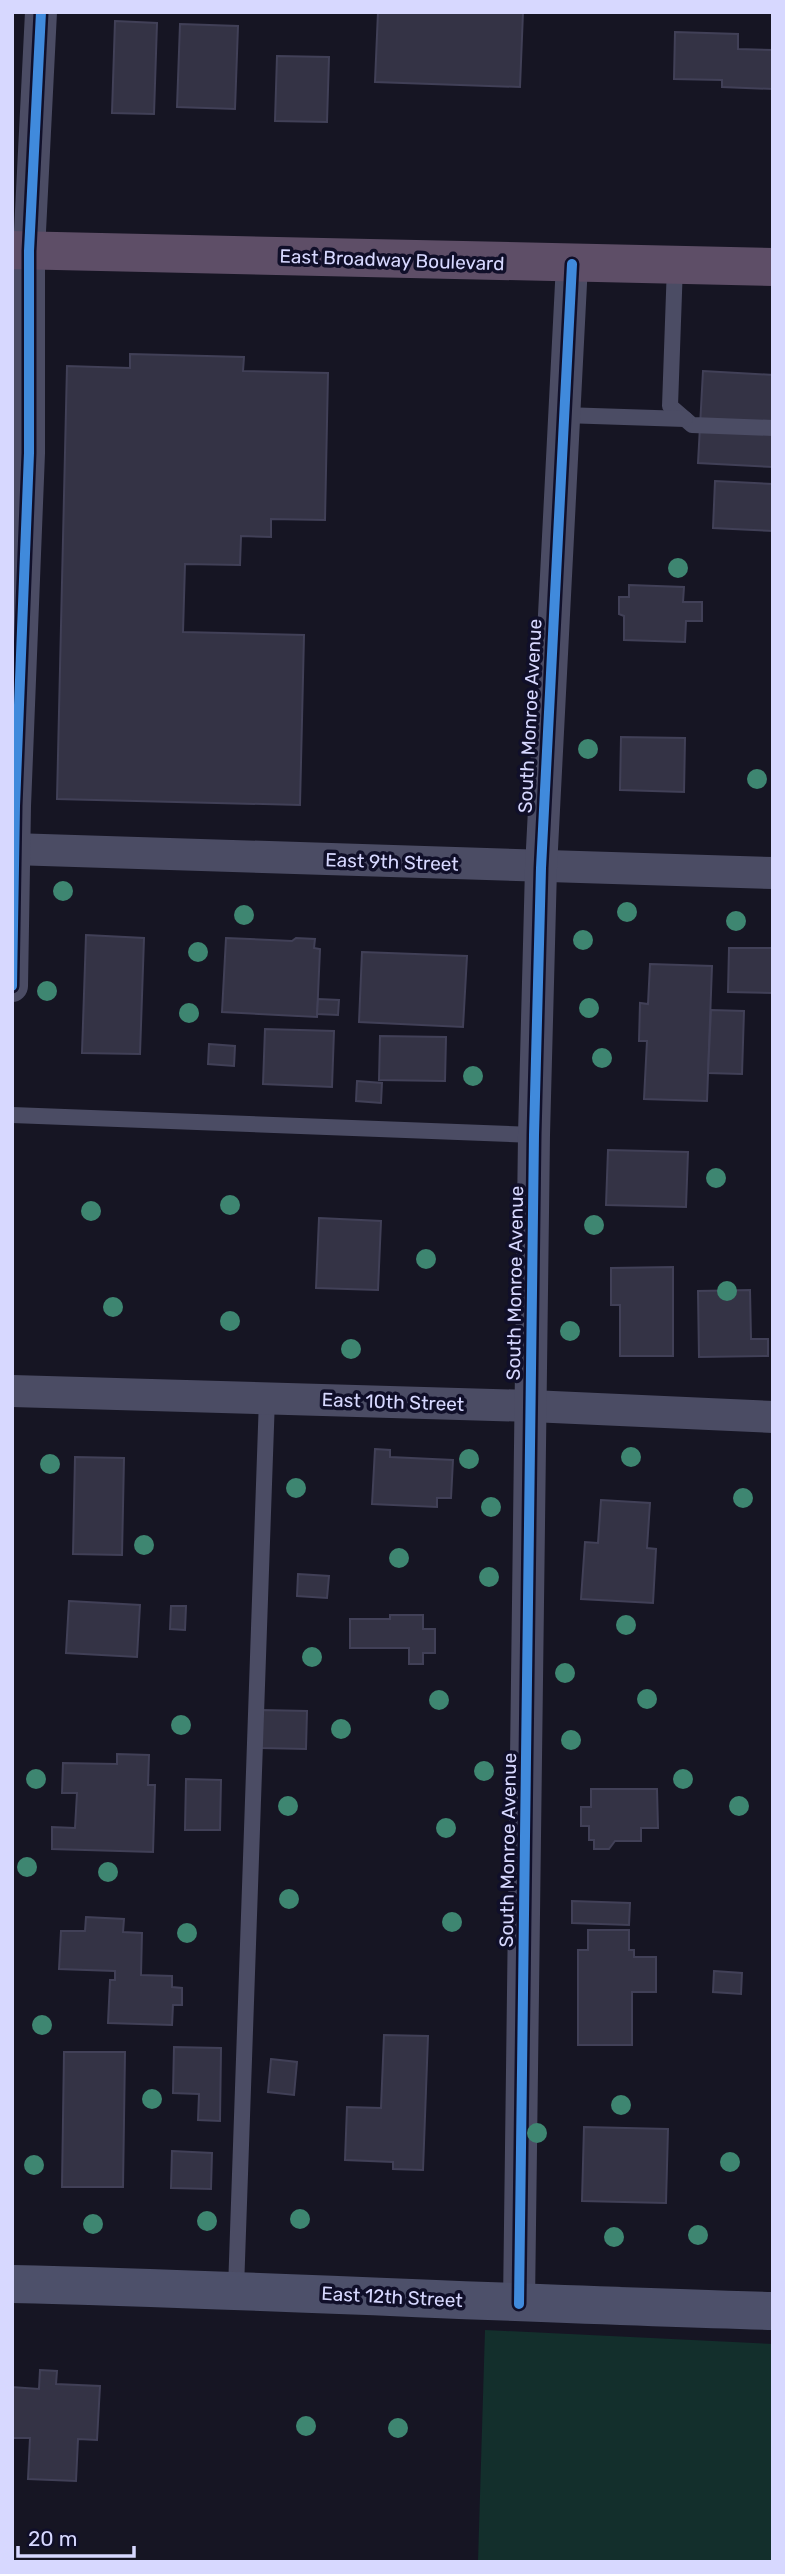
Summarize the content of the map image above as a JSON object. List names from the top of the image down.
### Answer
{
  "streets": {
    "highway": ["East Broadway Boulevard"],
    "street": [
      "South Monroe Avenue",
      "East 9th Street",
      "East 10th Street",
      "East 12th Street"
    ]
  },
  "crossings": [
    ["East Broadway Boulevard", "South Monroe Avenue"],
    ["South Monroe Avenue", "East 9th Street"],
    ["South Monroe Avenue", "East 10th Street"],
    ["South Monroe Avenue", "East 12th Street"]
  ],
  "scale_bar": "20 m"
}
